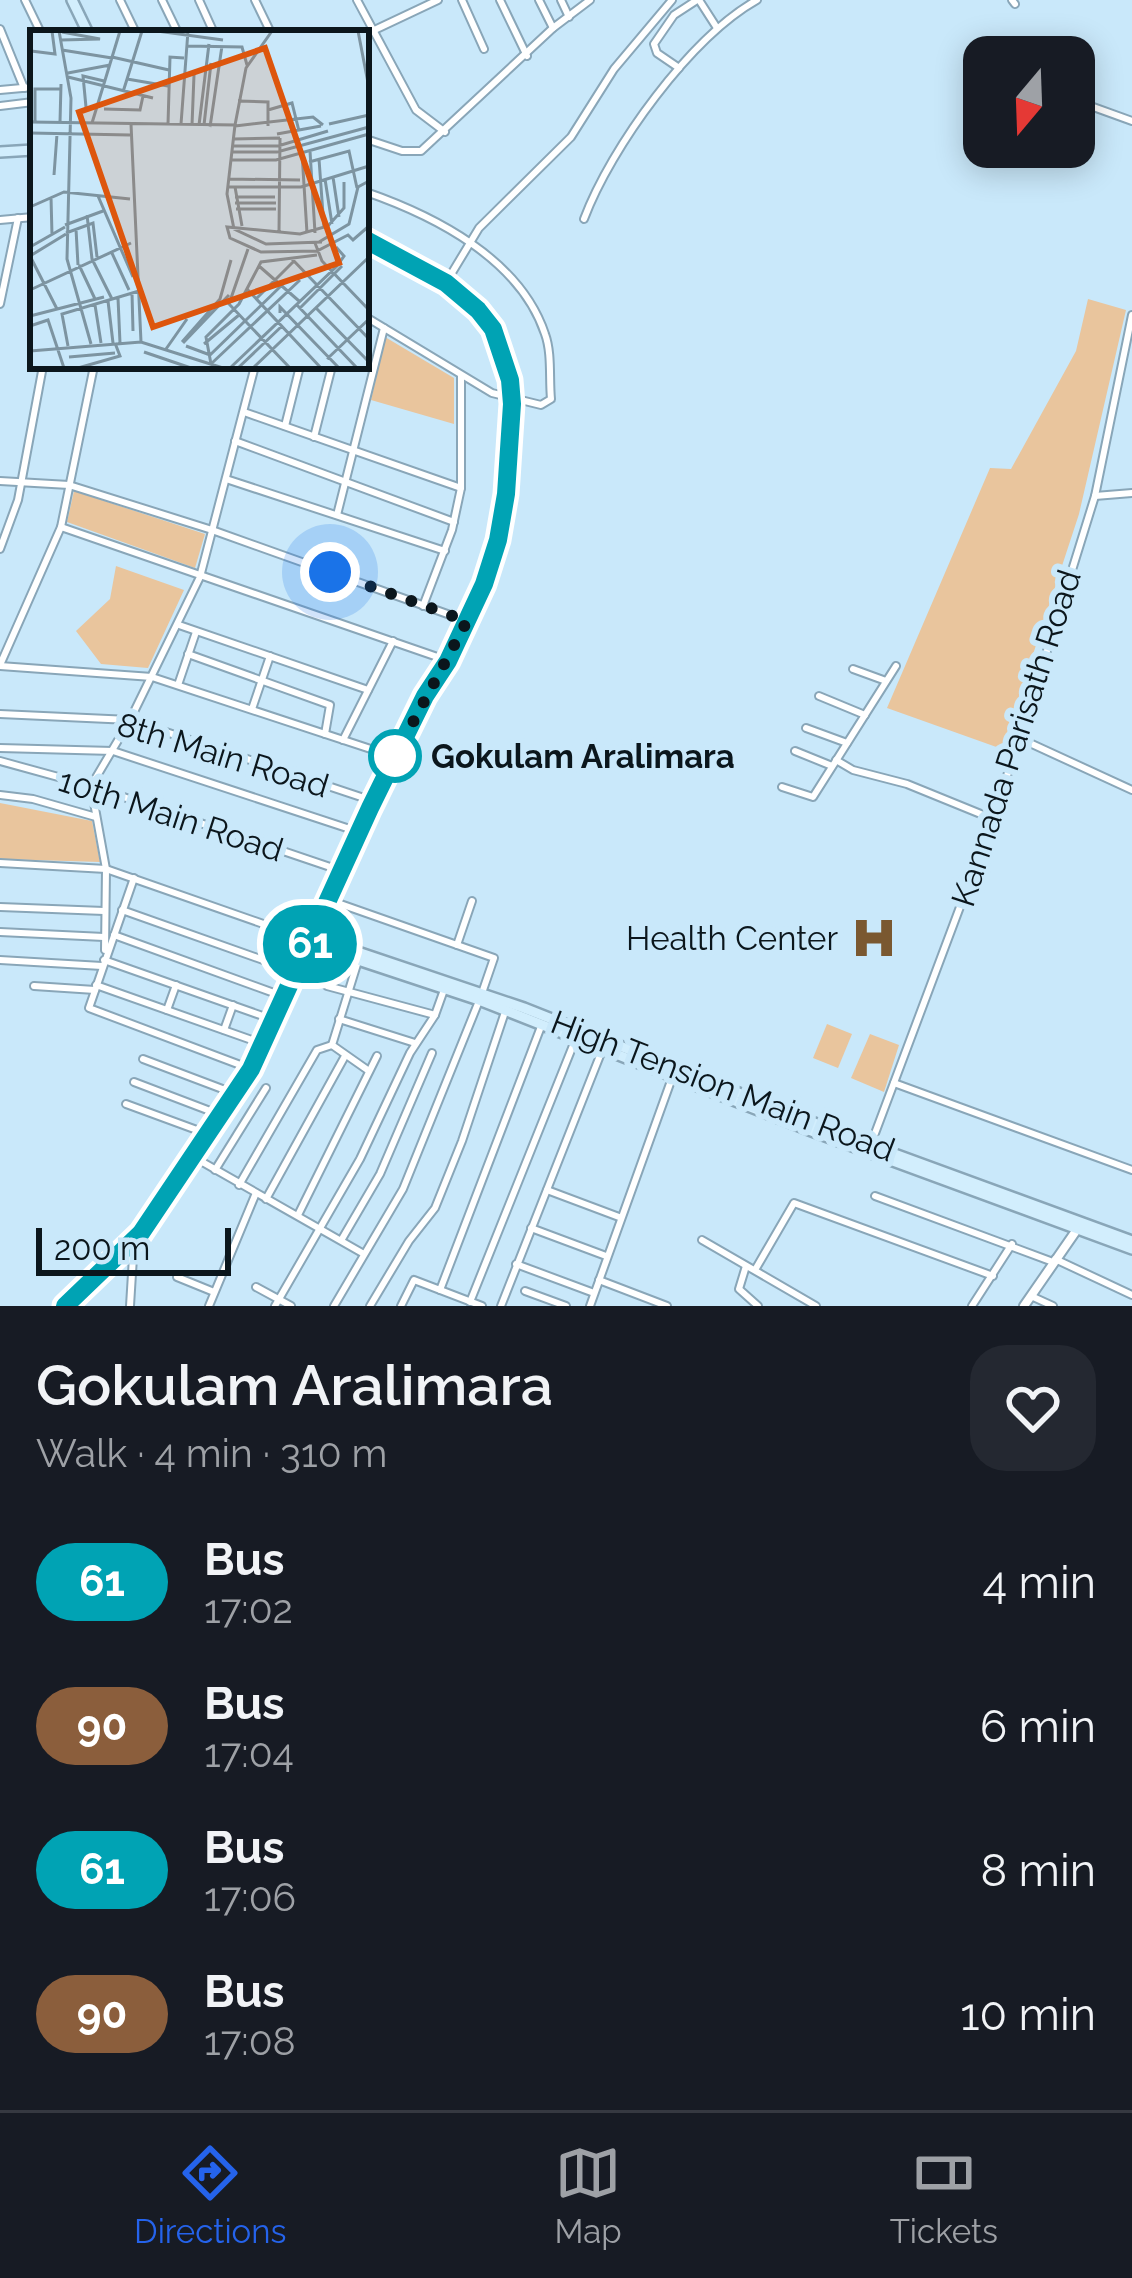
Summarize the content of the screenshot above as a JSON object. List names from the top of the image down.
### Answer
{
  "streets": {
    "main road": ["High Tension Main Road"],
    "street": ["Kannada Parisath Road", "8th Main Road", "10th Main Road"]
  },
  "crossings": [
    ["Kannada Parisath Road", "High Tension Main Road"]
  ],
  "places": {
    "other": ["Gokulam Aralimara"],
    "hospital": ["Health Center"]
  },
  "lines": ["bus line 61"],
  "scale_bar": "200 m",
  "north": "bottom",
  "page": {
    "on_map": "61",
    "scale": "200 m",
    "heading": ["Gokulam Aralimara", "Walk · 4 min · 310 m"],
    "list": [
      {
        "mark": "61",
        "name": "Bus",
        "note": "17:02",
        "value": "4 min"
      },
      {
        "mark": "90",
        "name": "Bus",
        "note": "17:04",
        "value": "6 min"
      },
      {
        "mark": "61",
        "name": "Bus",
        "note": "17:06",
        "value": "8 min"
      },
      {
        "mark": "90",
        "name": "Bus",
        "note": "17:08",
        "value": "10 min"
      }
    ],
    "tabs": ["Directions", "Map", "Tickets"]
  }
}
